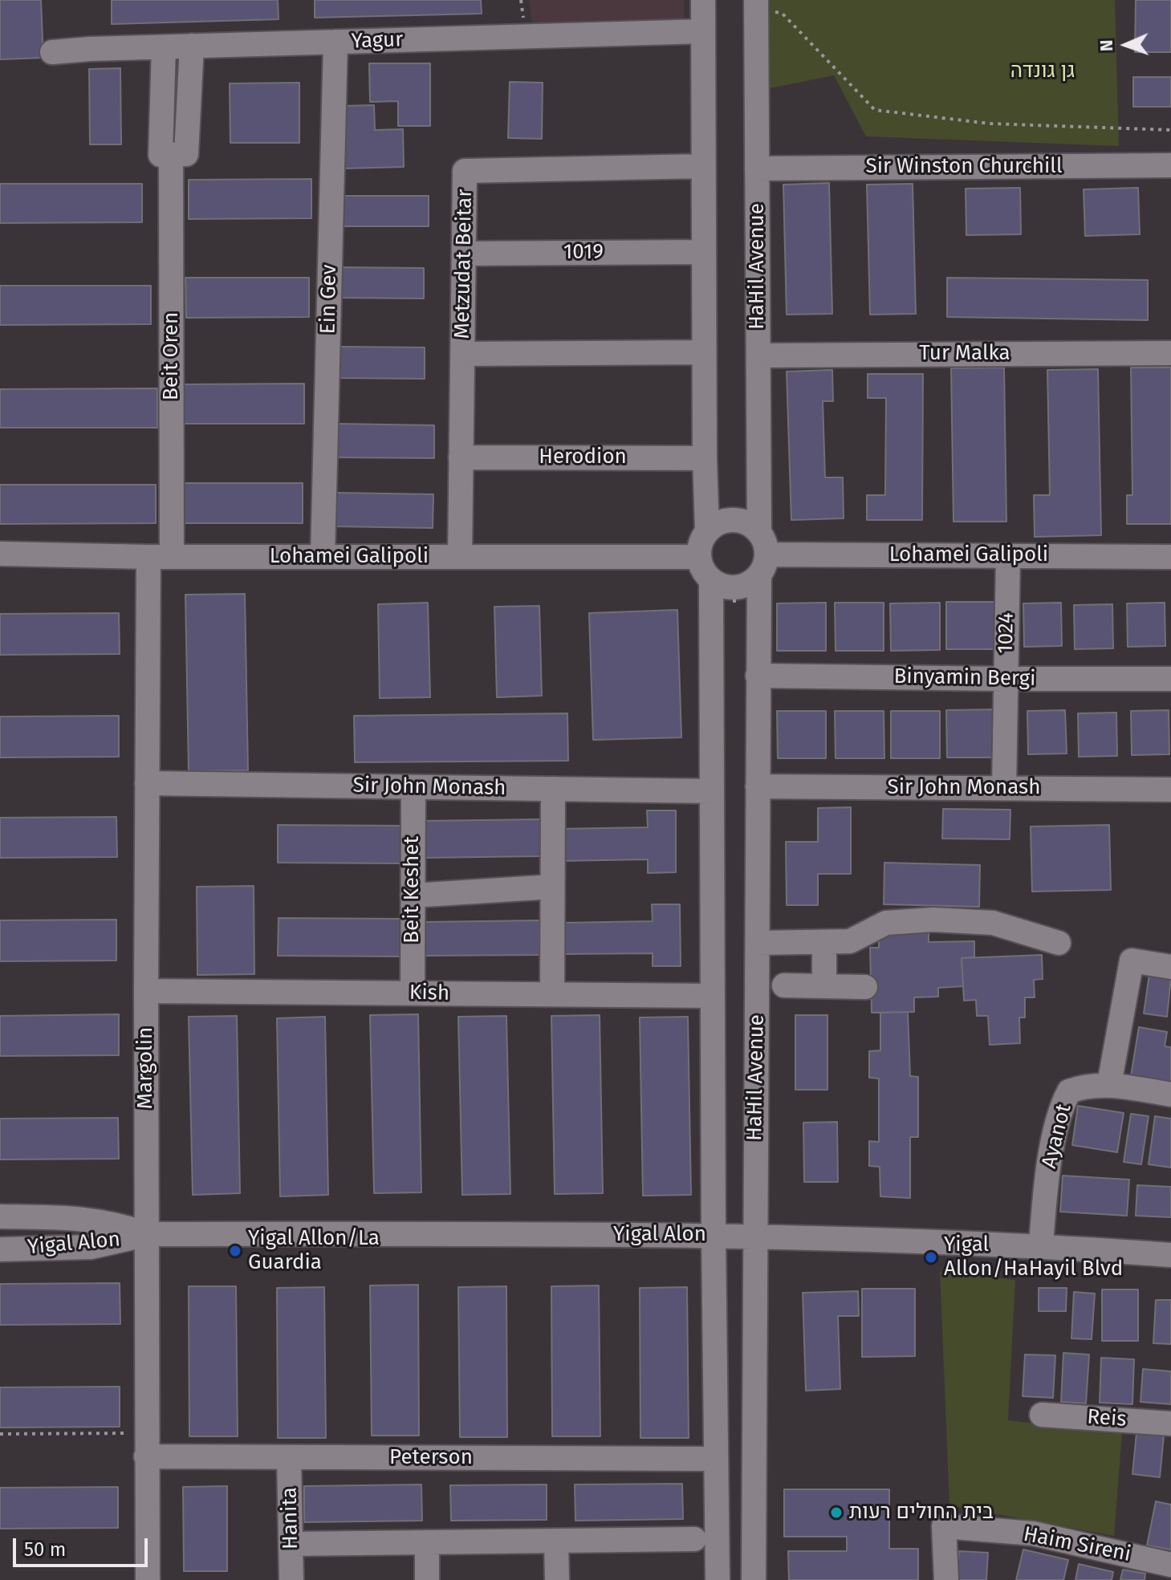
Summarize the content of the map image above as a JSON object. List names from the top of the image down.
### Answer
{
  "streets": {
    "street": [
      "Yagur",
      "Sir Winston Churchill",
      "1019",
      "Metzudat Beitar",
      "HaHil Avenue",
      "Ein Gev",
      "Tur Malka",
      "Beit Oren",
      "Herodion",
      "Lohamei Galipoli",
      "1024",
      "Binyamin Bergi",
      "Sir John Monash",
      "Beit Keshet",
      "Kish",
      "Margolin",
      "Ayanot",
      "Yigal Alon",
      "Reis",
      "Peterson",
      "Hanita",
      "Haim Sireni"
    ]
  },
  "crossings": [
    ["Yagur", "Ein Gev"],
    ["Yagur", "Beit Oren"],
    ["Sir Winston Churchill", "HaHil Avenue"],
    ["1019", "Metzudat Beitar"],
    ["Metzudat Beitar", "Herodion"],
    ["Metzudat Beitar", "Lohamei Galipoli"],
    ["HaHil Avenue", "Tur Malka"],
    ["HaHil Avenue", "Lohamei Galipoli"],
    ["HaHil Avenue", "Binyamin Bergi"],
    ["HaHil Avenue", "Sir John Monash"],
    ["HaHil Avenue", "Kish"],
    ["HaHil Avenue", "Yigal Alon"],
    ["HaHil Avenue", "Peterson"],
    ["Ein Gev", "Lohamei Galipoli"],
    ["Beit Oren", "Lohamei Galipoli"],
    ["Beit Oren", "Margolin"],
    ["Lohamei Galipoli", "1024"],
    ["Lohamei Galipoli", "Margolin"],
    ["1024", "Binyamin Bergi"],
    ["1024", "Sir John Monash"],
    ["Sir John Monash", "Beit Keshet"],
    ["Sir John Monash", "Margolin"],
    ["Beit Keshet", "Kish"],
    ["Kish", "Margolin"],
    ["Margolin", "Yigal Alon"],
    ["Margolin", "Peterson"],
    ["Ayanot", "Yigal Alon"],
    ["Peterson", "Hanita"]
  ],
  "parks": ["גן גונדה"],
  "places": ["Yigal Allon/La Guardia", "Yigal Allon/HaHayil Blvd", "בית החולים רעות"],
  "scale_bar": "50 m",
  "north": "left"
}
